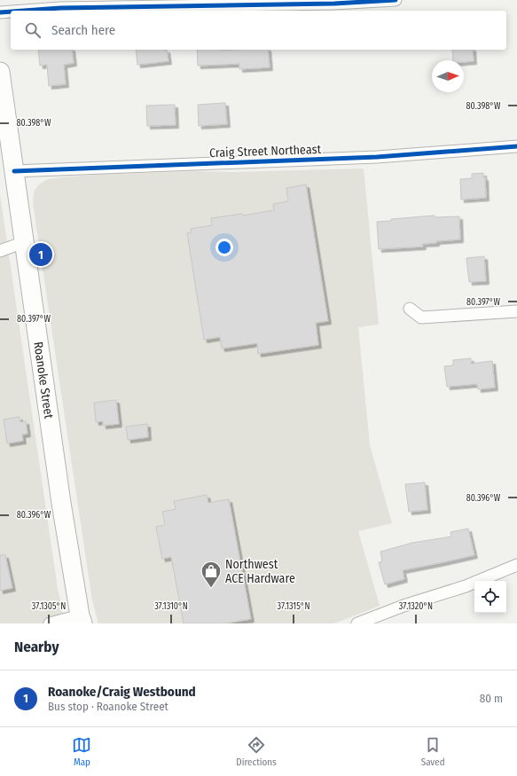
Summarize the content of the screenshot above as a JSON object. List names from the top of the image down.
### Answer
{
  "streets": {
    "main road": ["Roanoke Street"],
    "street": ["Craig Street Northeast"]
  },
  "crossings": [
    ["Craig Street Northeast", "Roanoke Street"]
  ],
  "places": {
    "shop": ["Northwest ACE Hardware"]
  },
  "north": "right",
  "page": {
    "search": "Search here",
    "pins": "1",
    "heading": "Nearby",
    "list": [
      {
        "mark": "1",
        "name": "Roanoke/Craig Westbound",
        "note": "Bus stop · Roanoke Street",
        "value": "80 m"
      }
    ],
    "nav": ["Map", "Directions", "Saved"]
  },
  "coordinates": [
    "80.398°W",
    "80.397°W",
    "80.396°W",
    "37.1305°N",
    "37.1310°N",
    "37.1315°N",
    "37.1320°N"
  ]
}
